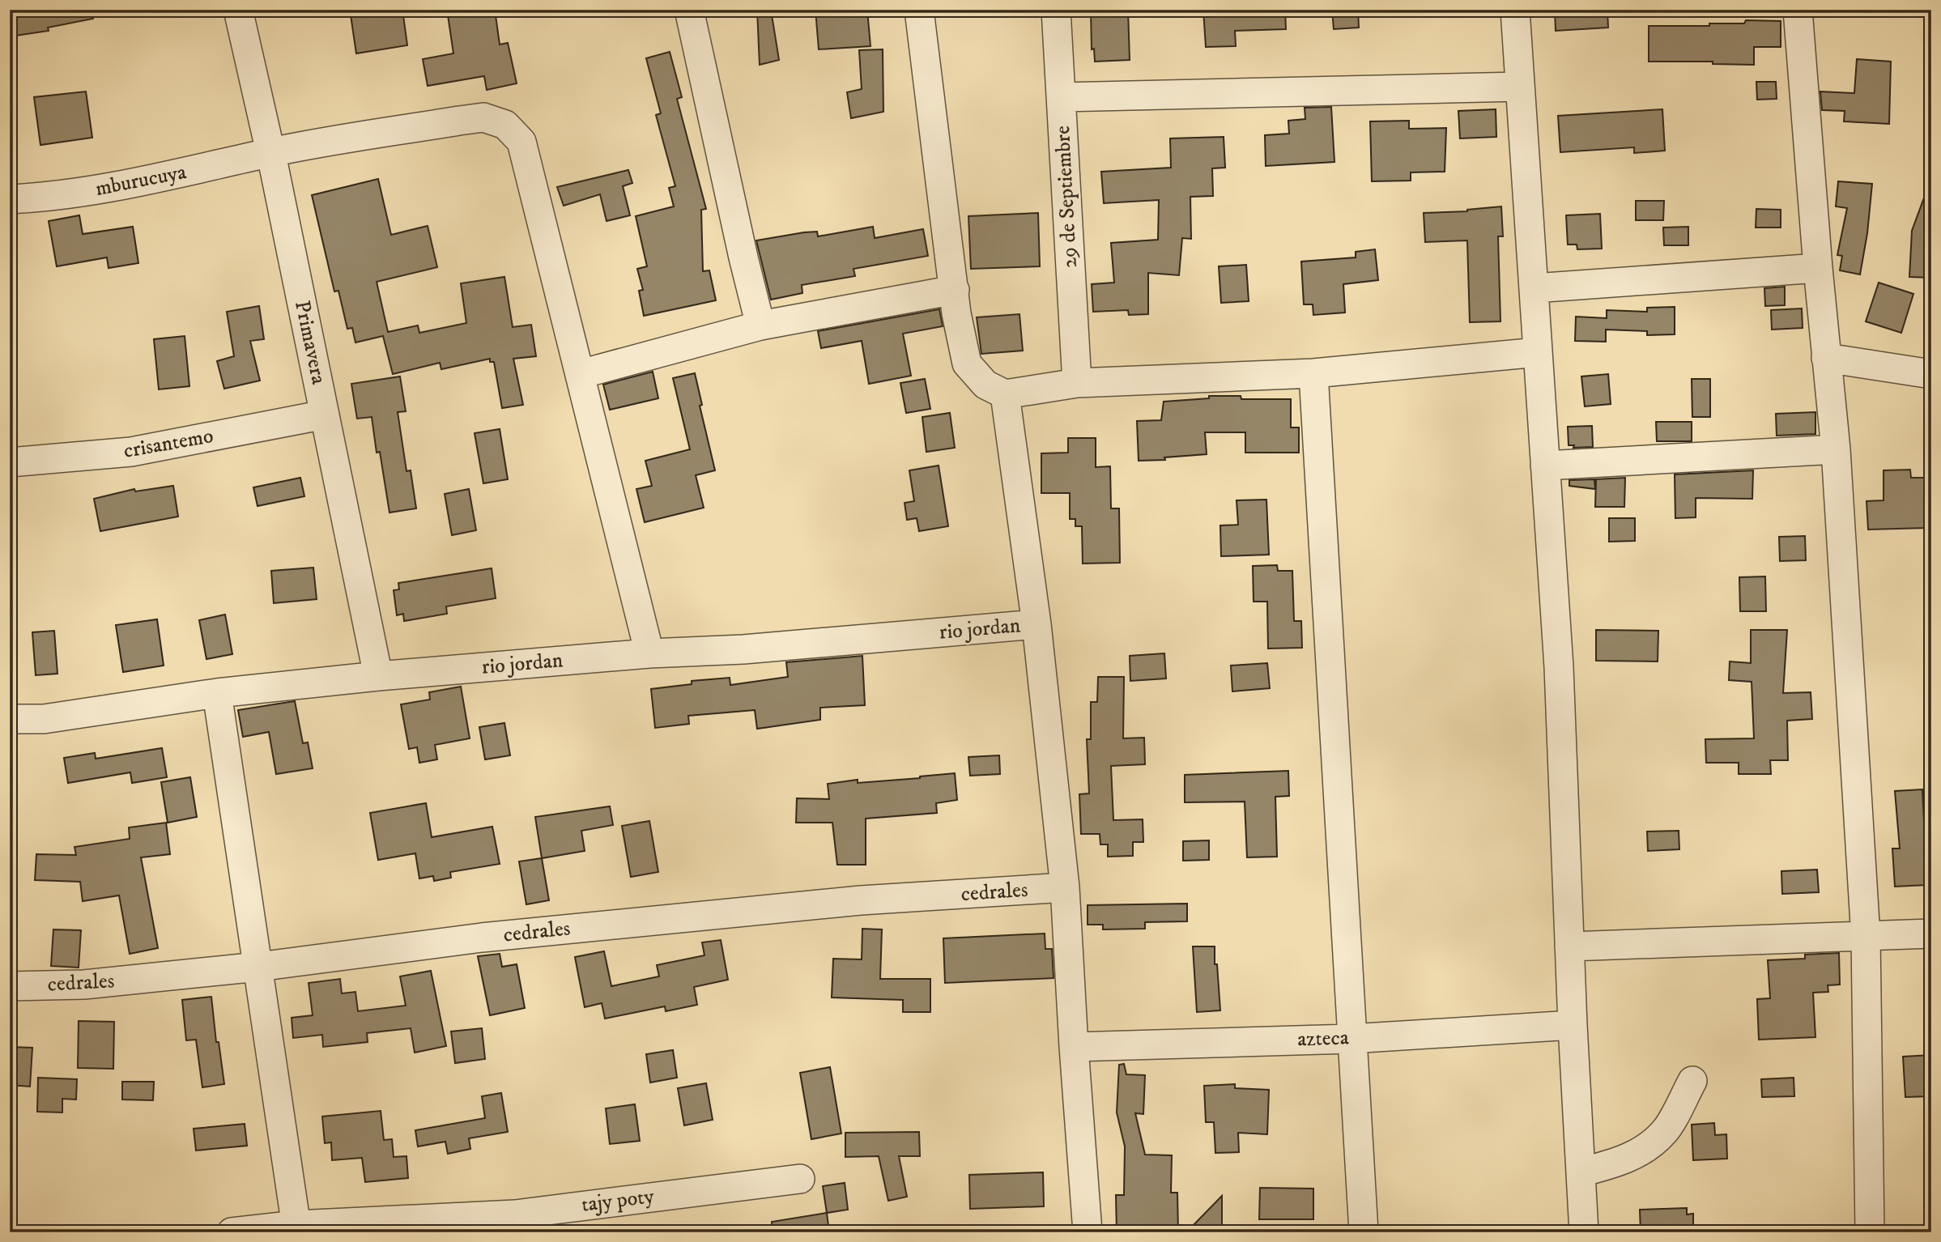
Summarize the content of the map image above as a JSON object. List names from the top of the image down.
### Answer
{
  "streets": {
    "street": [
      "mburucuya",
      "29 de Septiembre",
      "Primavera",
      "crisantemo",
      "rio jordan",
      "cedrales",
      "azteca",
      "tajy poty"
    ]
  },
  "crossings": [
    ["mburucuya", "Primavera"],
    ["mburucuya", "rio jordan"],
    ["Primavera", "crisantemo"],
    ["Primavera", "rio jordan"]
  ]
}
